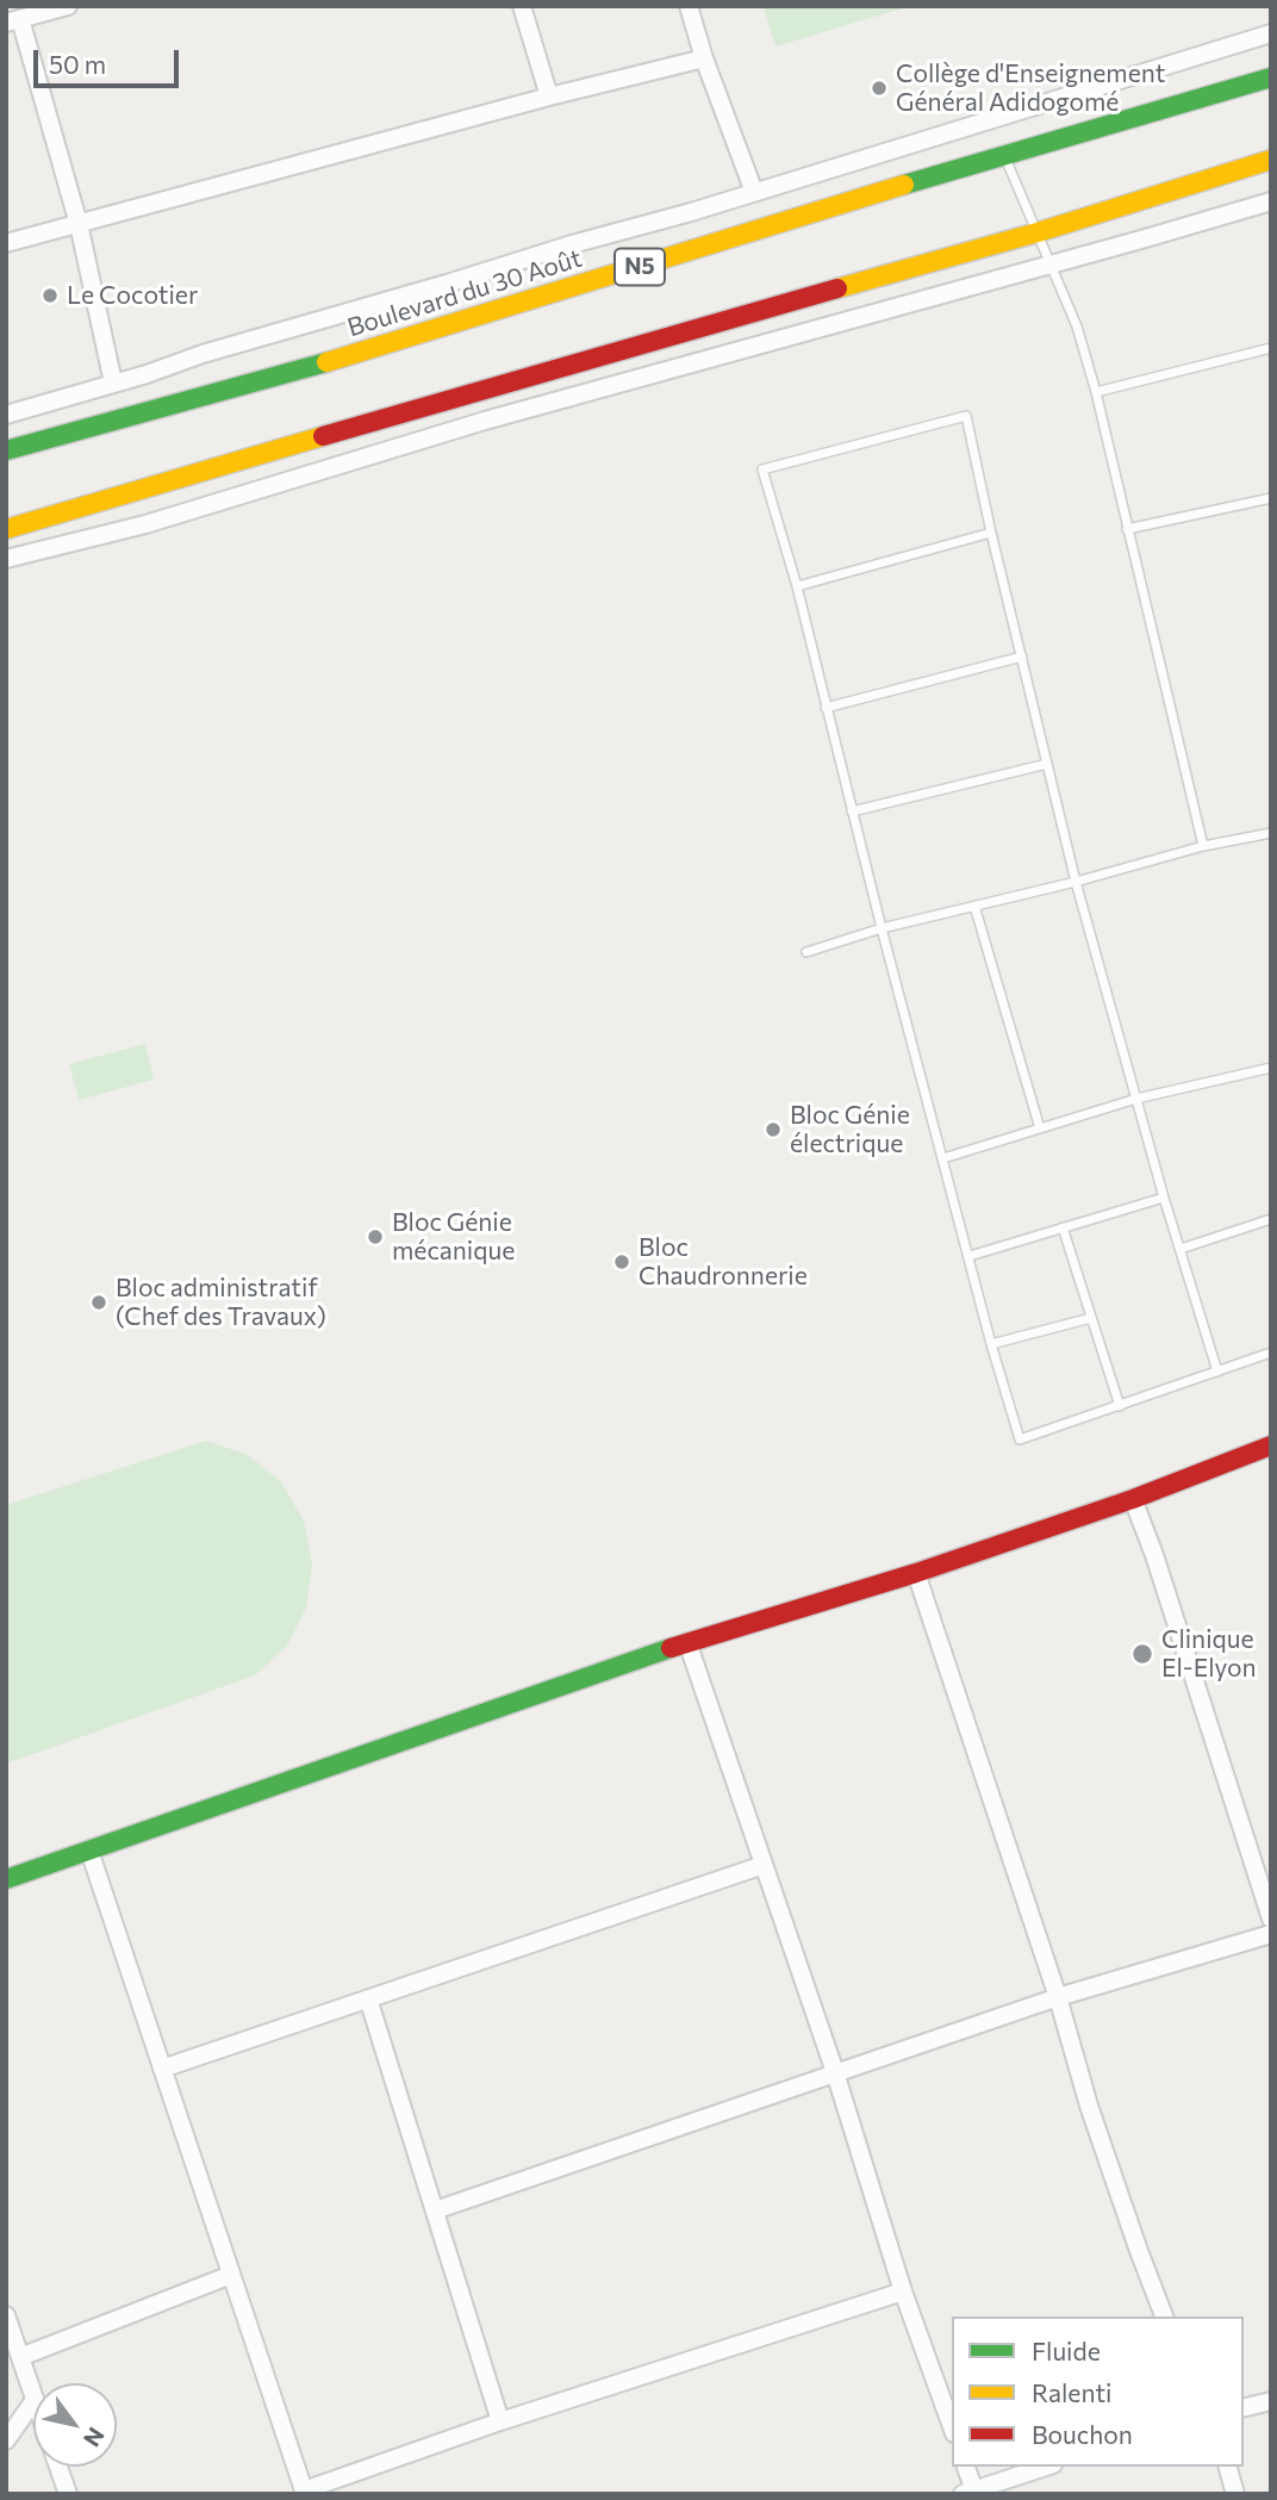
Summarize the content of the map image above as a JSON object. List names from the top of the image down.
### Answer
{
  "streets": {
    "main road": ["N5", "Boulevard du 30 Août"]
  },
  "places": [
    "Collège d'Enseignement Général Adidogomé",
    "Le Cocotier",
    "Bloc Génie électrique",
    "Bloc Génie mécanique",
    "Bloc Chaudronnerie",
    "Bloc administratif (Chef des Travaux)",
    "Clinique El-Elyon"
  ],
  "legend": ["Fluide", "Ralenti", "Bouchon"],
  "scale_bar": "50 m",
  "north": "bottom right"
}
